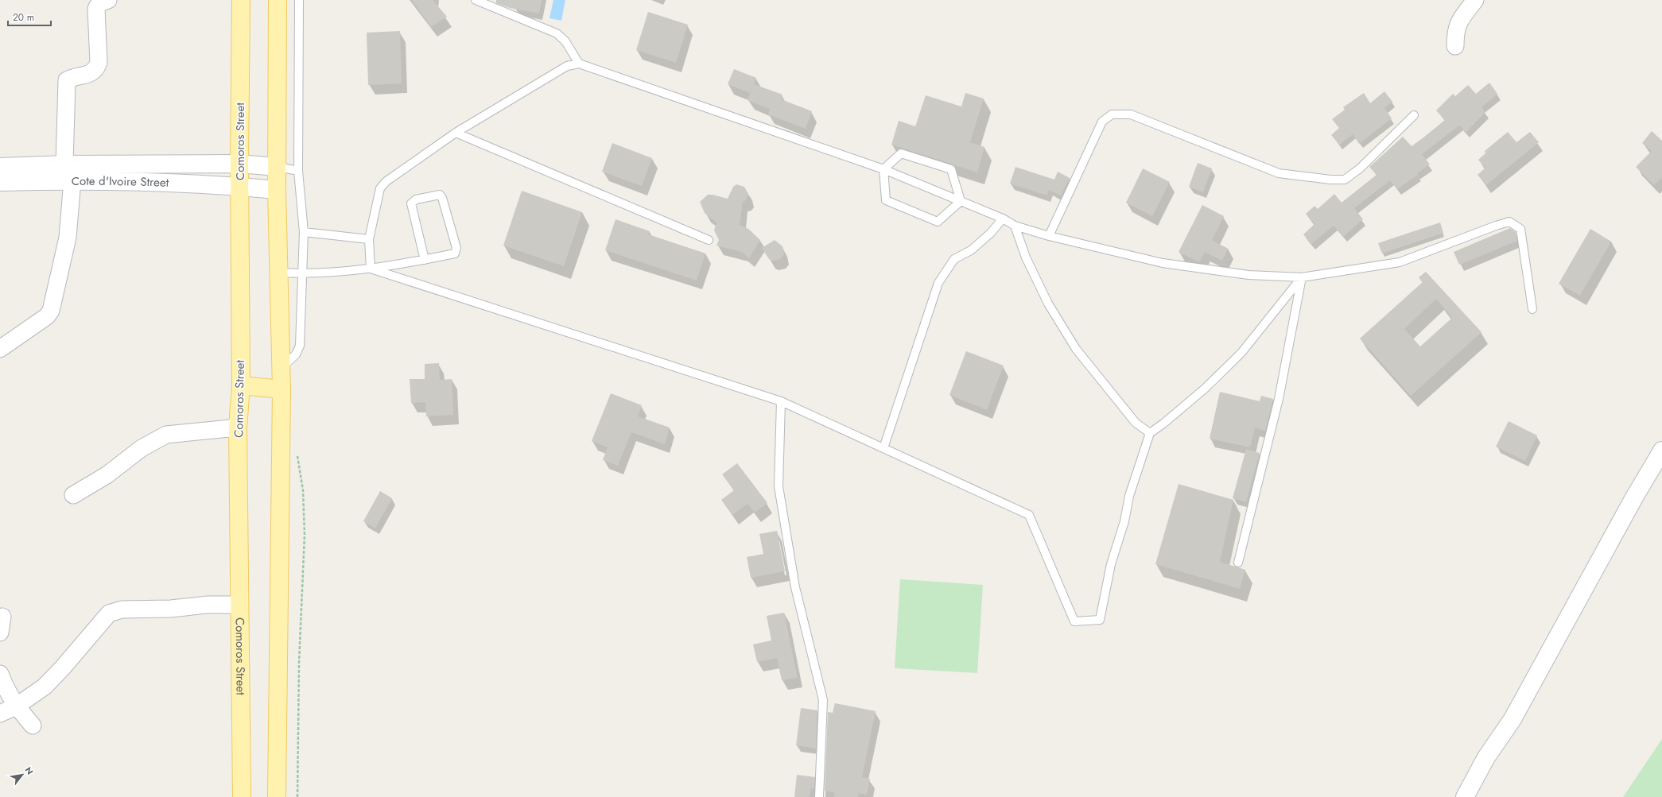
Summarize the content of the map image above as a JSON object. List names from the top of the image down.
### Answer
{
  "streets": {
    "main road": ["Comoros Street", "Cote d'Ivoire Street"]
  },
  "crossings": [
    ["Comoros Street", "Cote d'Ivoire Street"]
  ],
  "scale_bar": "20 m",
  "north": "top right"
}
